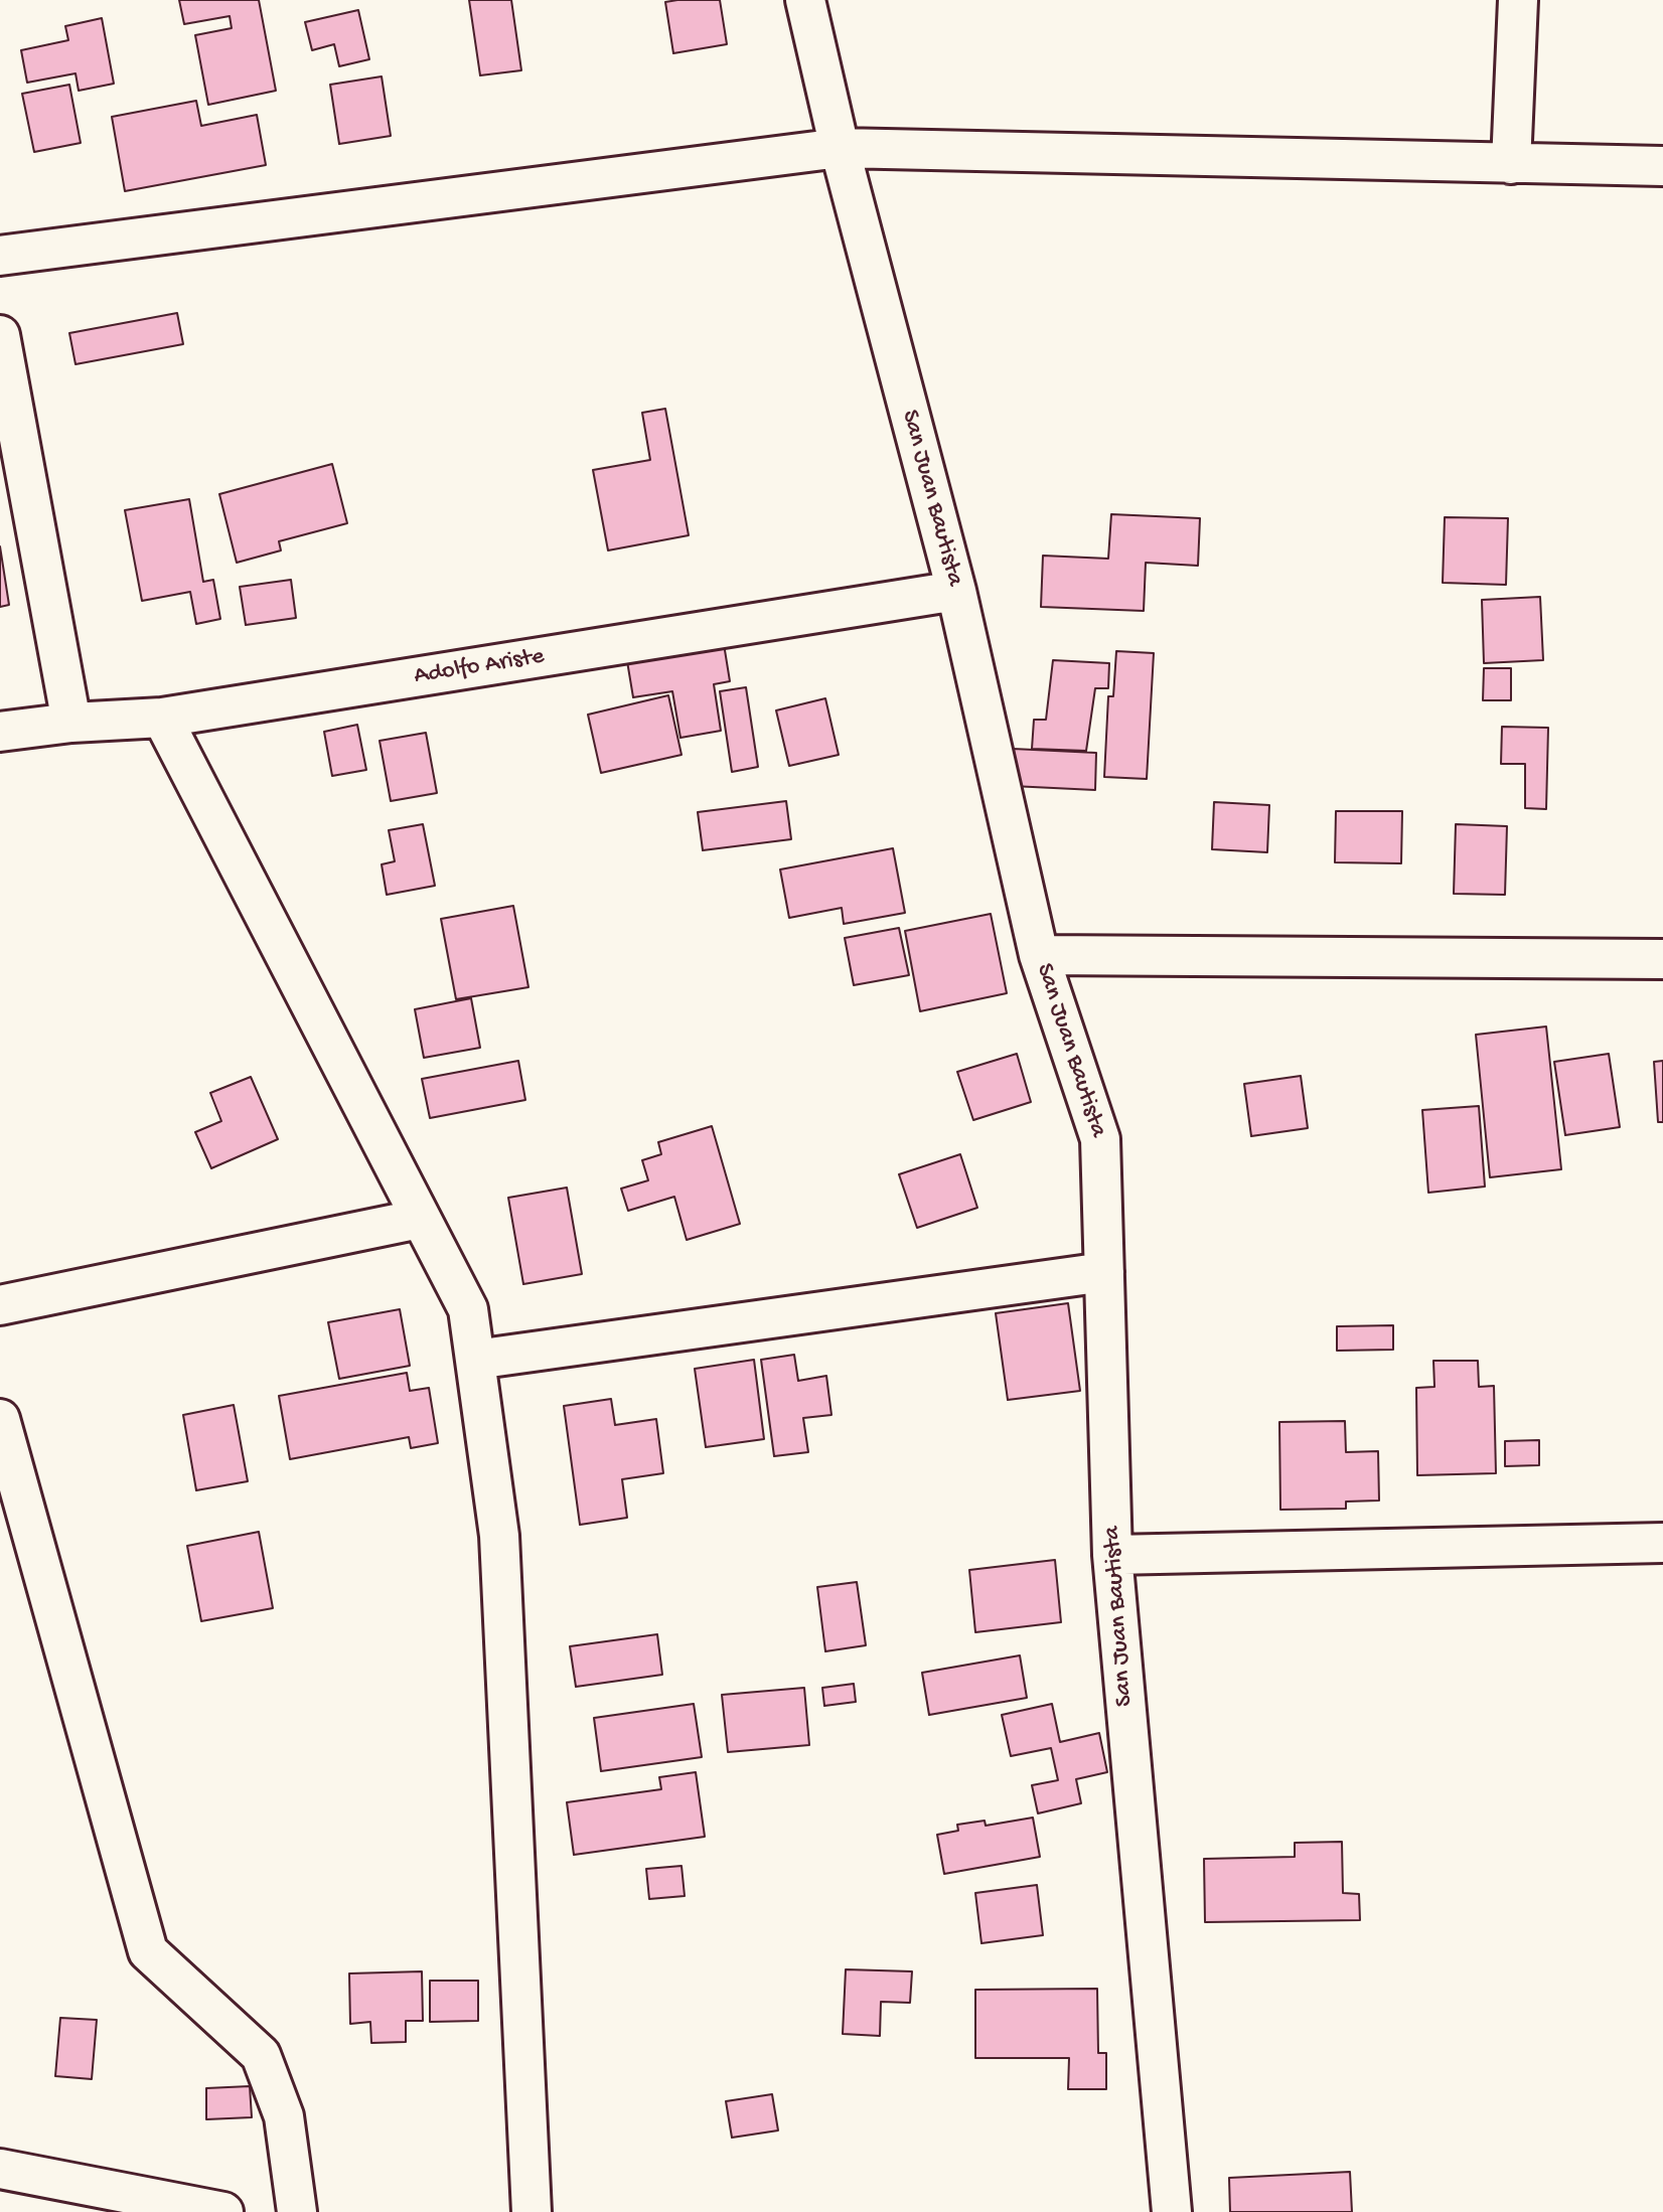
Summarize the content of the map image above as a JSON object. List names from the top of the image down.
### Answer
{
  "streets": {
    "street": ["San Juan Bautista", "Adolfo Ariste"]
  },
  "crossings": [
    ["San Juan Bautista", "Adolfo Ariste"]
  ]
}
